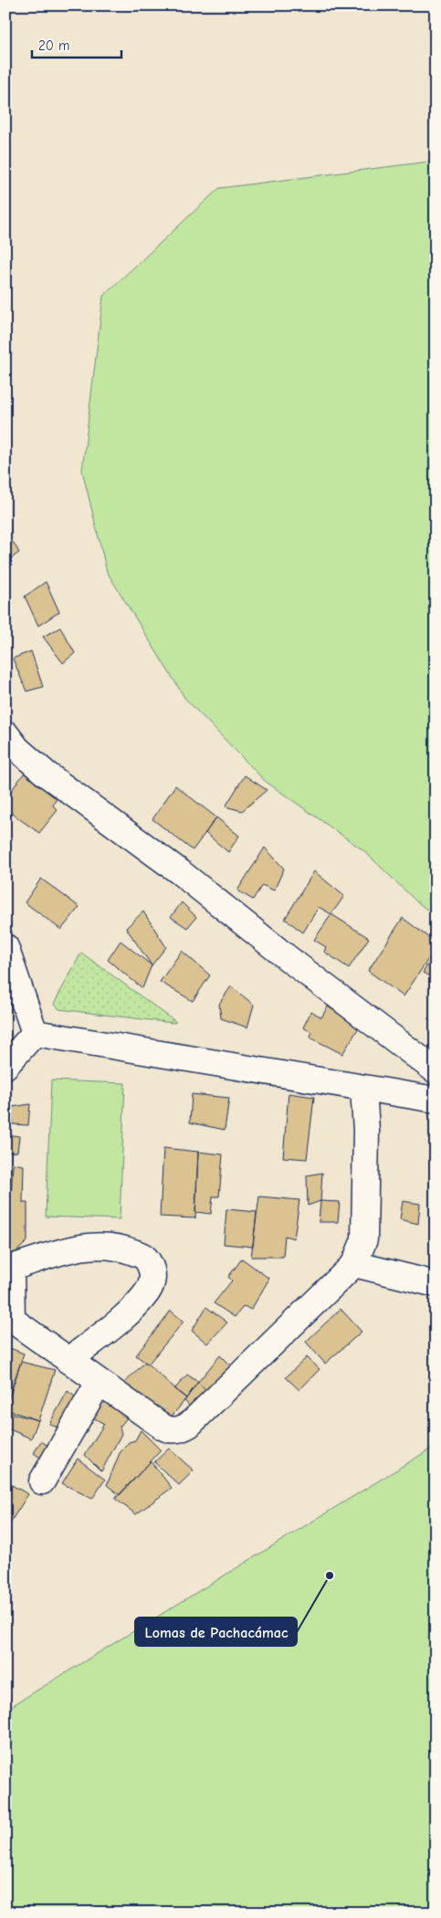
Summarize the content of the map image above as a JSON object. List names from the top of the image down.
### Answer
{
  "places": ["Lomas de Pachacámac"],
  "scale_bar": "20 m"
}
